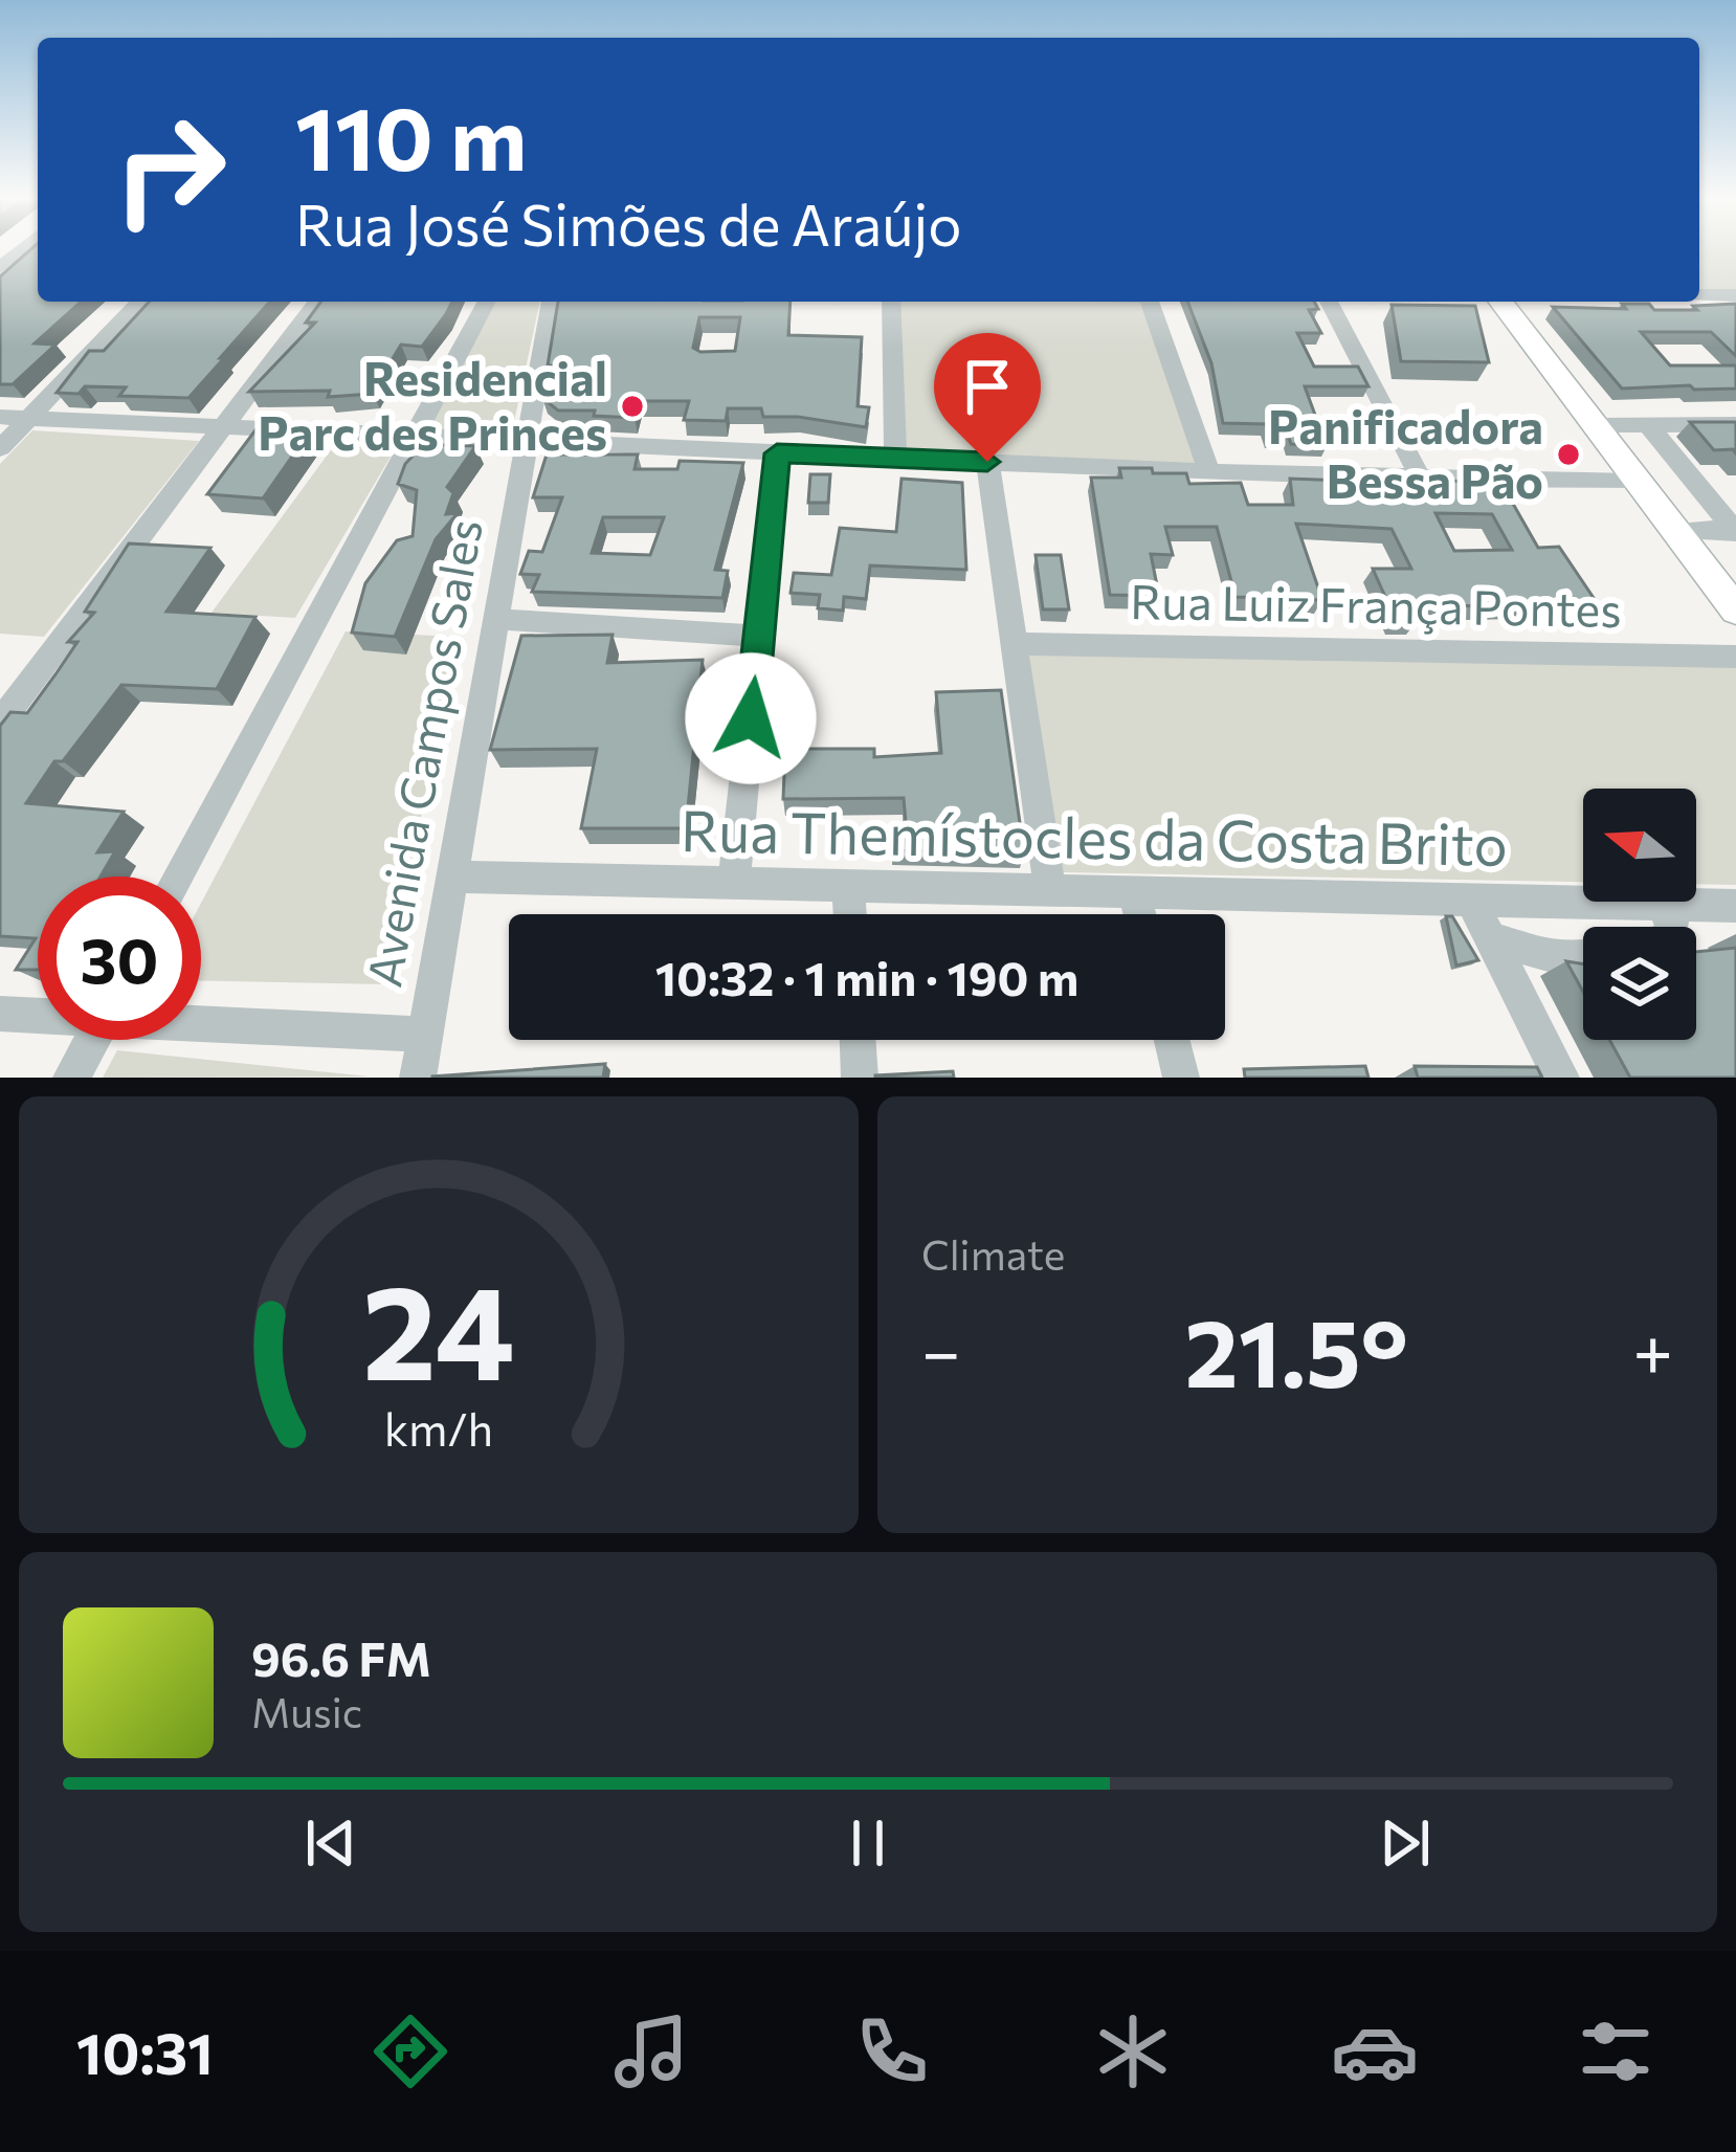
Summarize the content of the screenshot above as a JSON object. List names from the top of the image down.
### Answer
{
  "streets": {
    "street": ["Rua Luiz França Pontes", "Avenida Campos Sales", "Rua Themístocles da Costa Brito"]
  },
  "crossings": [
    ["Avenida Campos Sales", "Rua Themístocles da Costa Brito"]
  ],
  "places": ["Residencial Parc des Princes", "Panificadora Bessa Pão"],
  "north": "left",
  "page": {
    "turn": ["110 m", "Rua José Simões de Araújo"],
    "limit": "30",
    "trip": "10:32 · 1 min · 190 m",
    "tile": "Climate",
    "heat": ["−", "21.5°", "+"],
    "song": ["96.6 FM", "Music"],
    "tabs": "10:31",
    "gauge": ["24", "km/h"]
  }
}
